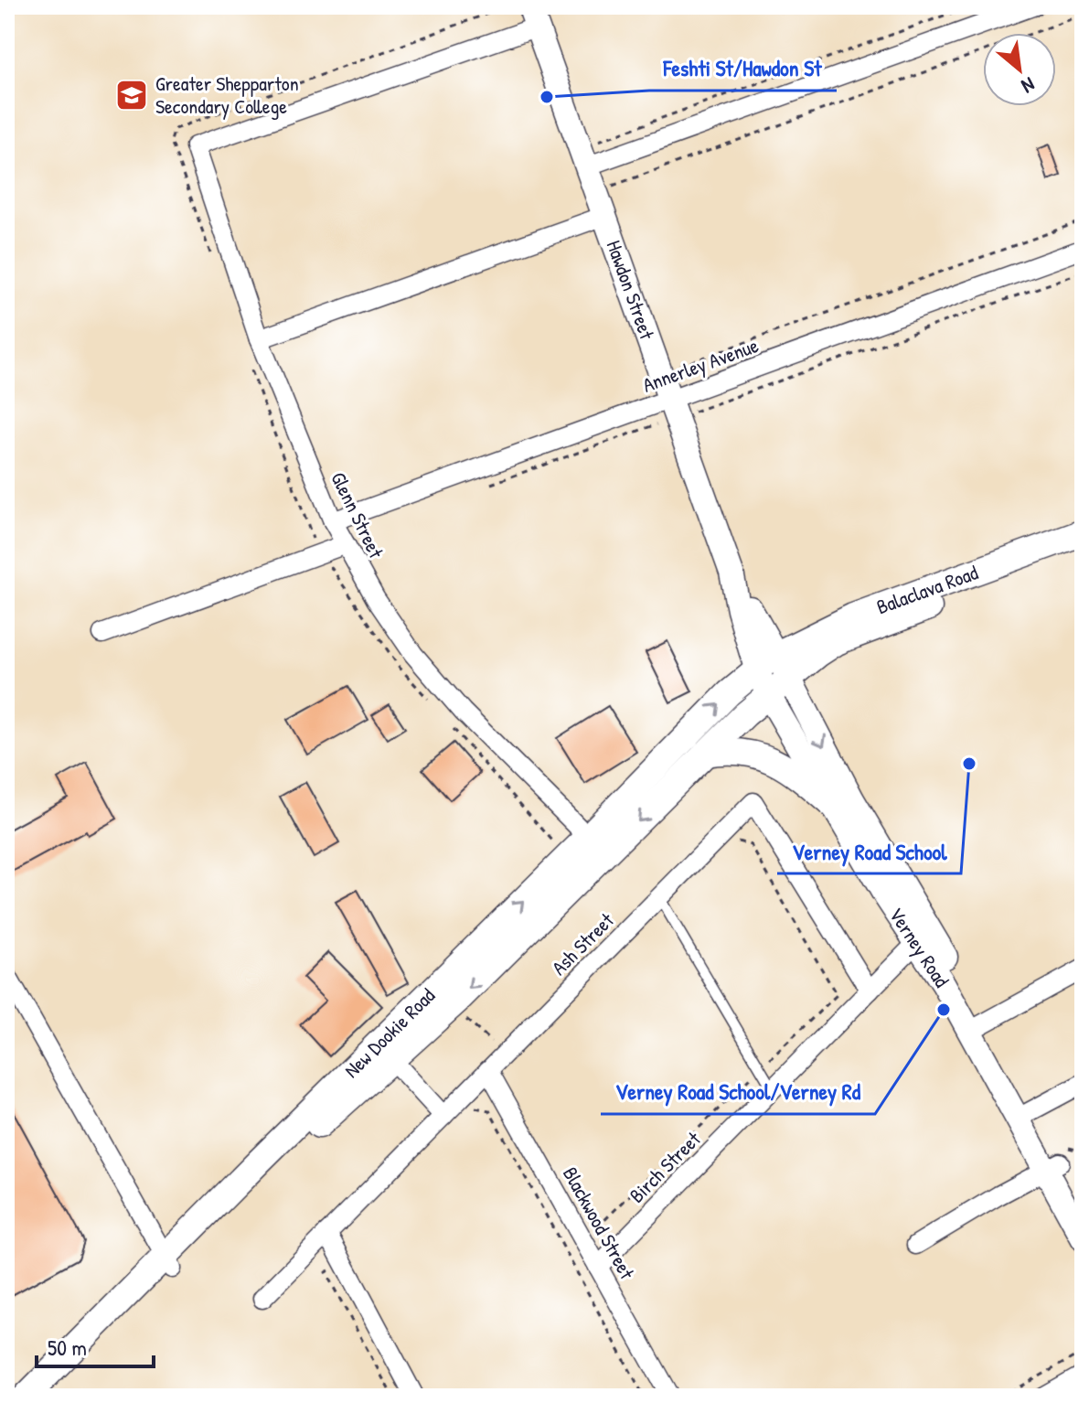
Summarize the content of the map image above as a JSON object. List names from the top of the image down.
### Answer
{
  "streets": {
    "main road": ["Balaclava Road", "New Dookie Road"],
    "street": [
      "Hawdon Street",
      "Annerley Avenue",
      "Glenn Street",
      "Ash Street",
      "Verney Road",
      "Birch Street",
      "Blackwood Street"
    ]
  },
  "crossings": [
    ["Hawdon Street", "Annerley Avenue"],
    ["Hawdon Street", "Glenn Street"],
    ["Hawdon Street", "Balaclava Road"],
    ["Hawdon Street", "Verney Road"],
    ["Hawdon Street", "New Dookie Road"],
    ["Annerley Avenue", "Glenn Street"],
    ["Glenn Street", "New Dookie Road"],
    ["Balaclava Road", "Verney Road"],
    ["Balaclava Road", "New Dookie Road"],
    ["Ash Street", "Birch Street"],
    ["Ash Street", "Blackwood Street"],
    ["Verney Road", "New Dookie Road"],
    ["Verney Road", "Birch Street"],
    ["Birch Street", "Blackwood Street"]
  ],
  "places": {
    "school or university": ["Greater Shepparton Secondary College"],
    "other": ["Feshti St/Hawdon St", "Verney Road School", "Verney Road School/Verney Rd"]
  },
  "scale_bar": "50 m",
  "north": "bottom right"
}
